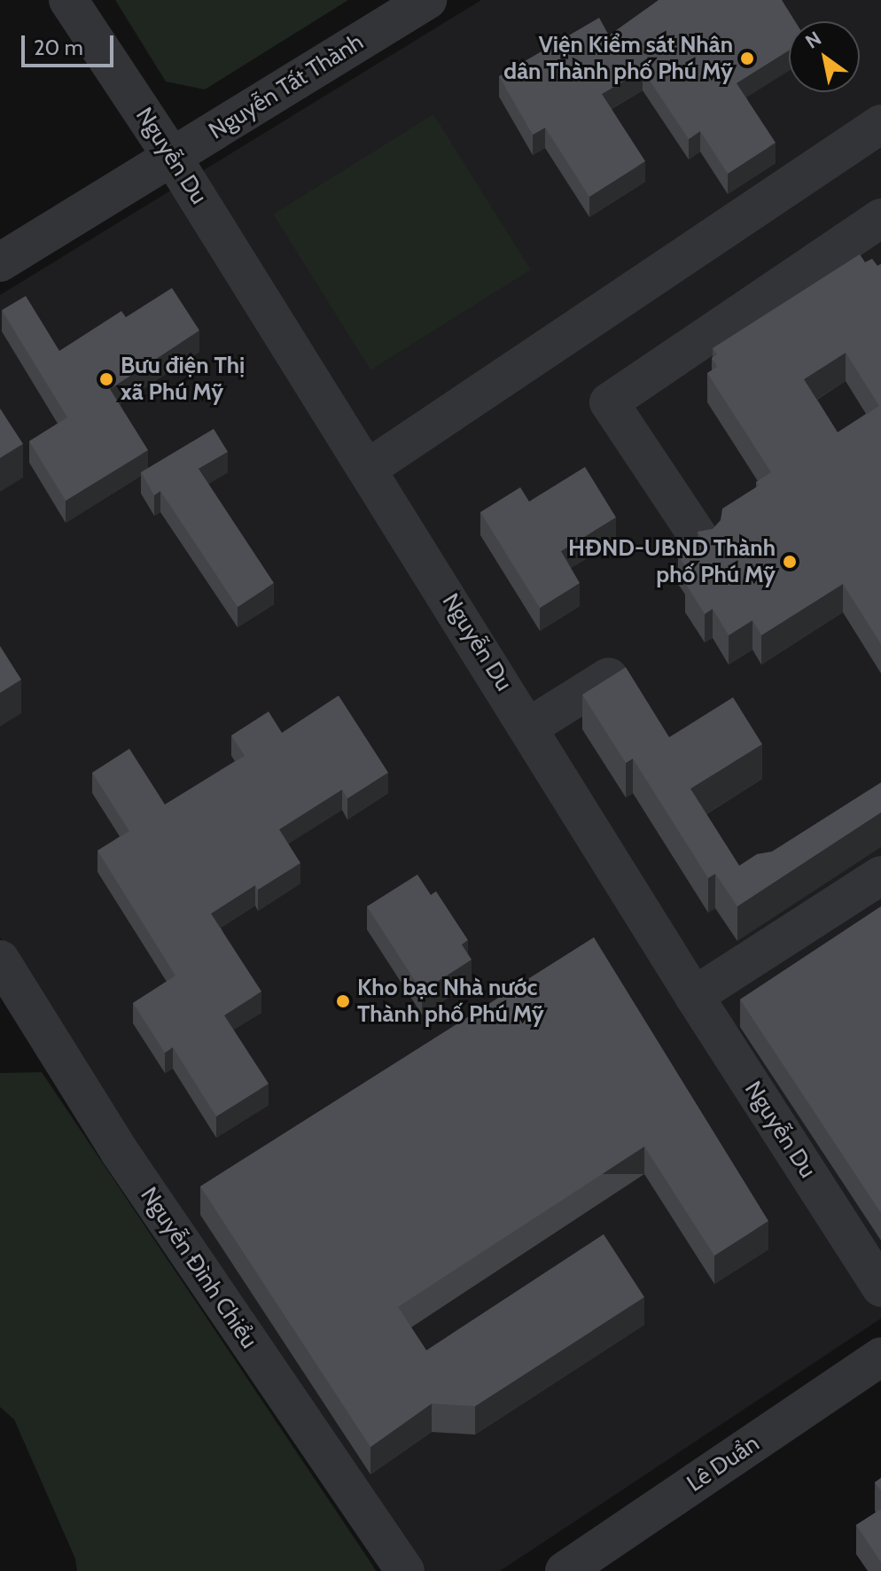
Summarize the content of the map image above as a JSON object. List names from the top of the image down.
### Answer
{
  "streets": {
    "street": [
      "Nguyễn Tất Thành",
      "Nguyễn Du",
      "Nguyễn Đình Chiểu",
      "Lê Duẩn"
    ]
  },
  "crossings": [
    ["Nguyễn Tất Thành", "Nguyễn Du"]
  ],
  "places": [
    "Viện Kiểm sát Nhân dân Thành phố Phú Mỹ",
    "Bưu điện Thị xã Phú Mỹ",
    "HĐND-UBND Thành phố Phú Mỹ",
    "Kho bạc Nhà nước Thành phố Phú Mỹ"
  ],
  "scale_bar": "20 m",
  "north": "top left"
}
